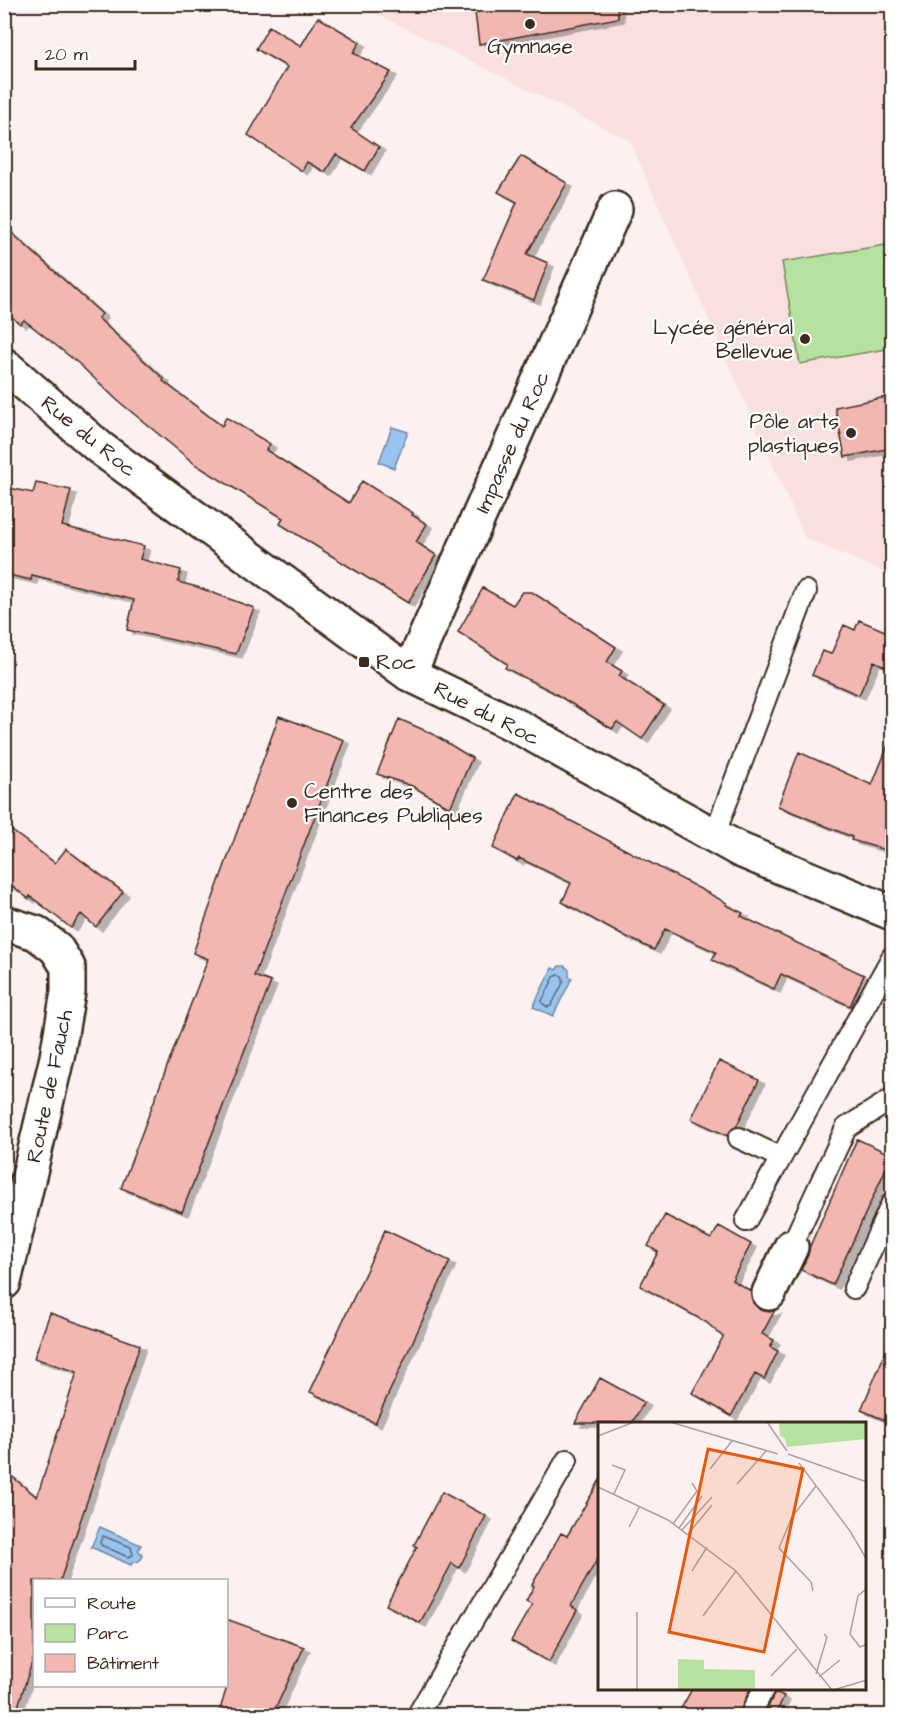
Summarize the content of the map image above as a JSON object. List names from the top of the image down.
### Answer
{
  "streets": {
    "street": ["Rue du Roc", "Impasse du Roc", "Route de Fauch"]
  },
  "crossings": [
    ["Rue du Roc", "Impasse du Roc"]
  ],
  "places": {
    "other": [
      "Gymnase",
      "Lycée général Bellevue",
      "Pôle arts plastiques",
      "Centre des Finances Publiques"
    ],
    "transit": ["Roc"]
  },
  "legend": ["Route", "Parc", "Bâtiment"],
  "scale_bar": "20 m"
}
